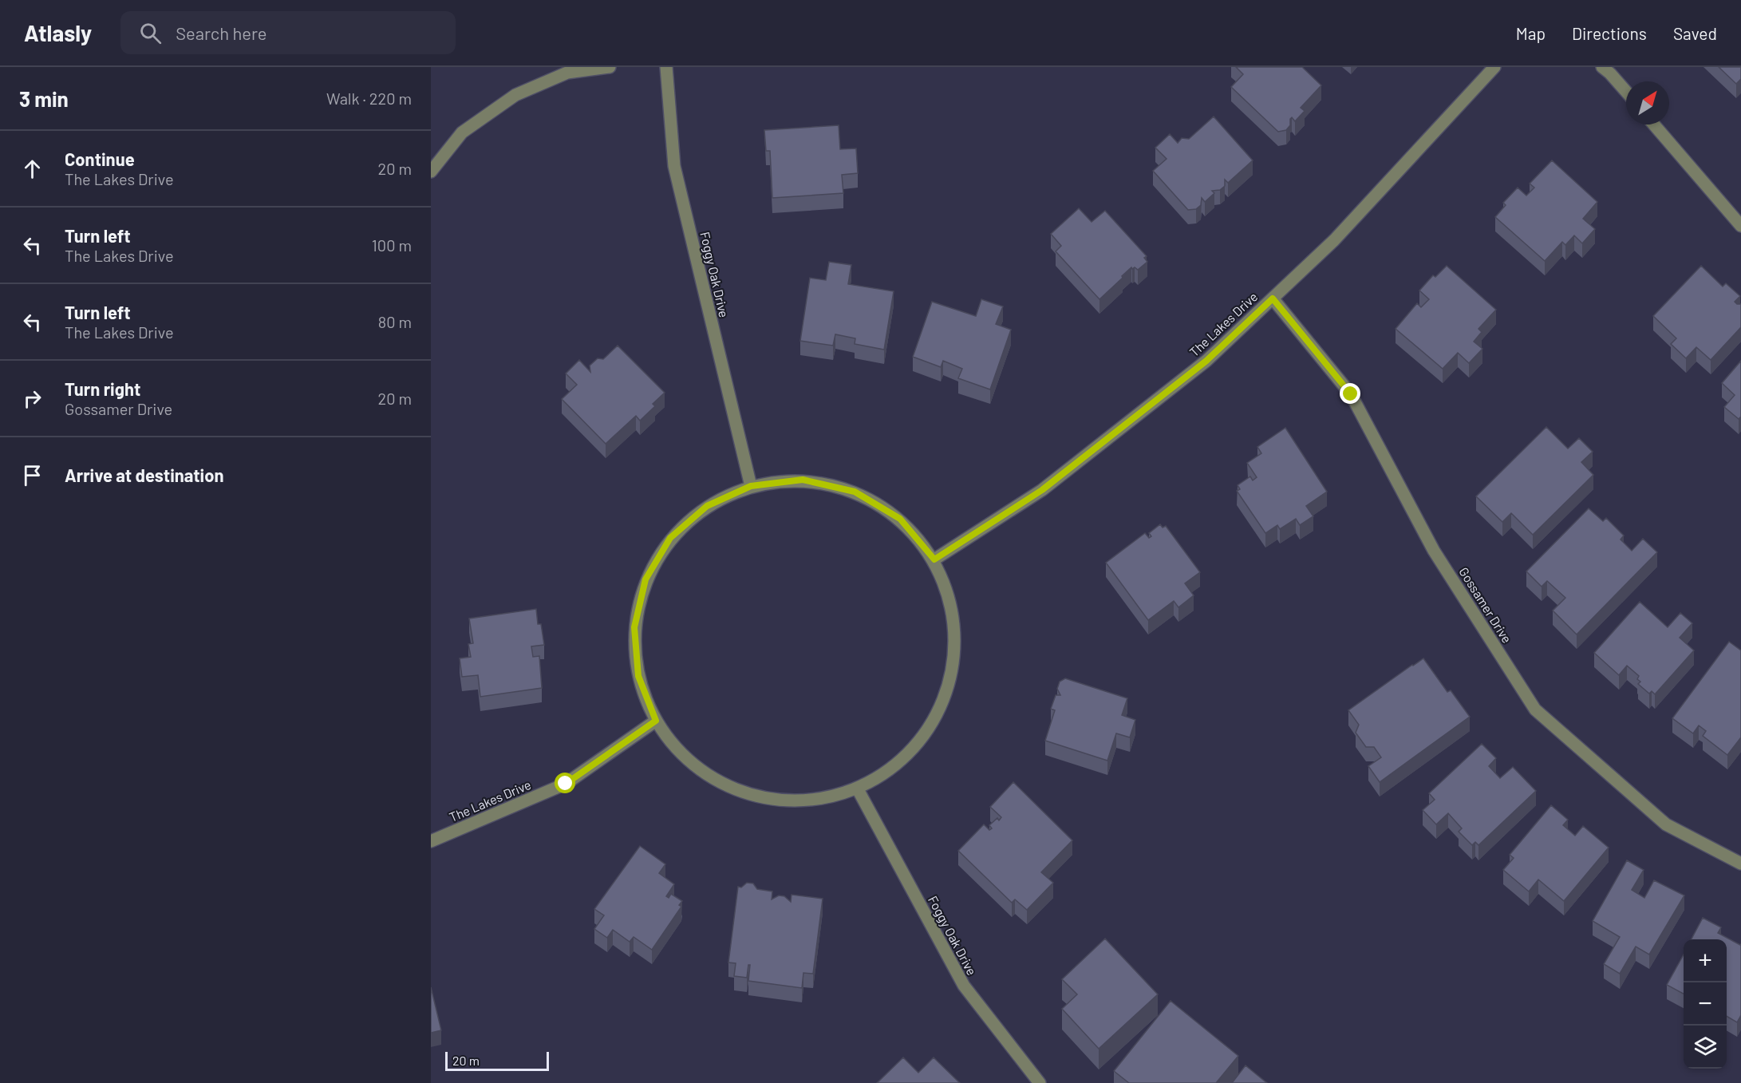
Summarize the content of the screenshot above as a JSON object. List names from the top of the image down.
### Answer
{
  "streets": {
    "street": ["Foggy Oak Drive", "The Lakes Drive", "Gossamer Drive"]
  },
  "crossings": [
    ["The Lakes Drive", "Gossamer Drive"]
  ],
  "scale_bar": "20 m",
  "north": "top right",
  "page": {
    "header": "Atlasly",
    "search": "Search here",
    "nav": ["Map", "Directions", "Saved"],
    "heading": ["3 min", "Walk · 220 m"],
    "list": [
      ["Continue", "The Lakes Drive", "20 m"],
      ["Turn left", "The Lakes Drive", "100 m"],
      ["Turn left", "The Lakes Drive", "80 m"],
      ["Turn right", "Gossamer Drive", "20 m"],
      "Arrive at destination"
    ],
    "map_buttons": ["+", "−"],
    "scale": "20 m"
  }
}
